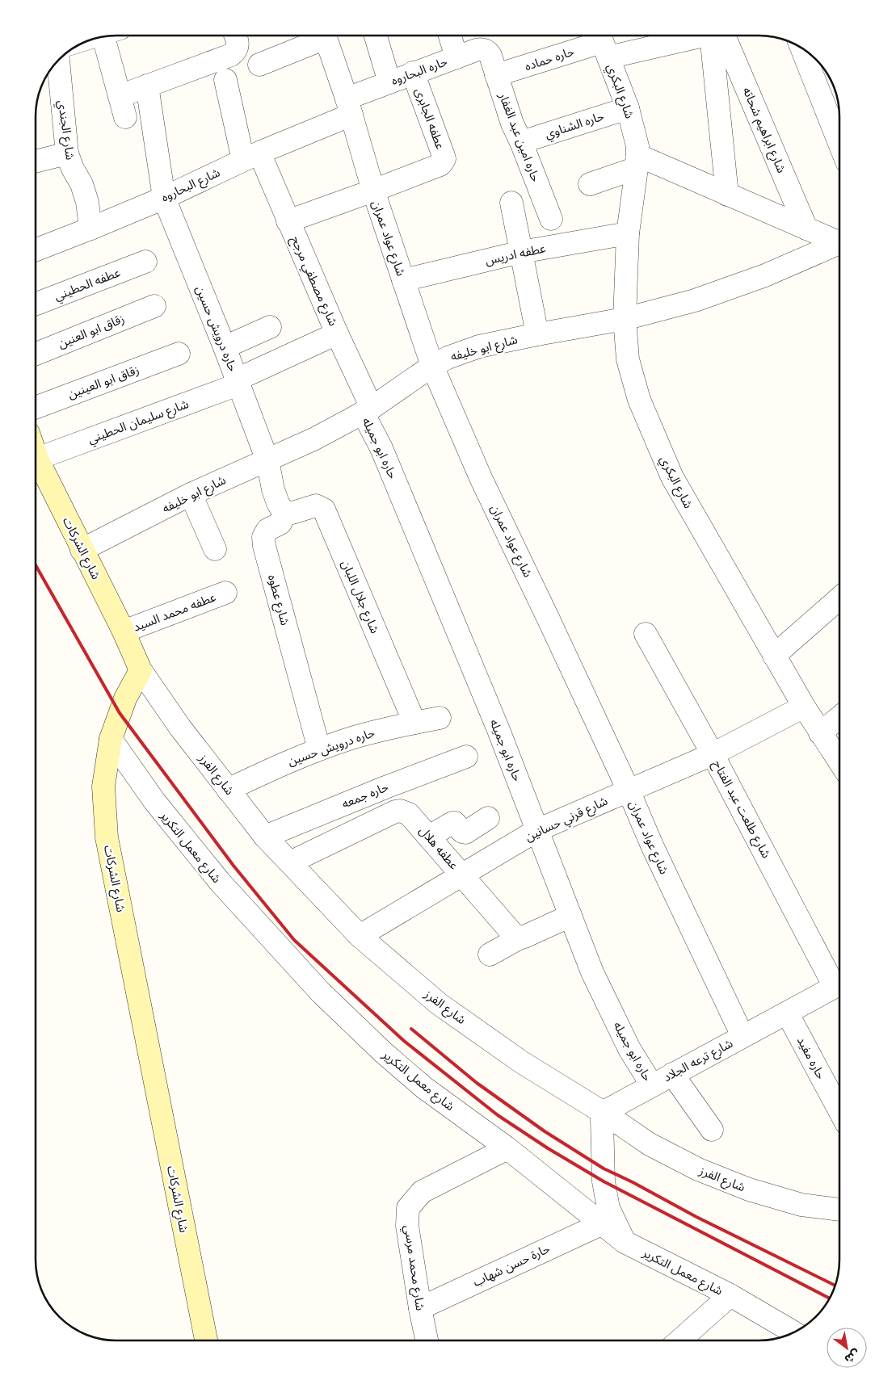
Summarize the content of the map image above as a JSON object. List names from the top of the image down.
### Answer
{
  "streets": {
    "main road": ["شارع الشركات"],
    "street": [
      "حاره حماده",
      "حاره البحاروه",
      "شارع البكري",
      "عطفه الجابرى",
      "حاره الشناوي",
      "شارع الجندي",
      "شارع ابراهيم شحاته",
      "حاره امين عبد الغفار",
      "شارع البحاروه",
      "شارع عواد عمران",
      "عطفه ادريس",
      "شارع مصطفي مرجح",
      "عطفه الحطيني",
      "حاره درويش حسين",
      "زقاق ابو العنين",
      "شارع ابو خليفه",
      "زقاق ابو العينين",
      "شارع سليمان الحطيني",
      "حاره ابو جميله",
      "شارع جلال اللبان",
      "شارع عطوه",
      "عطفه محمد السيد",
      "شارع الفرز",
      "حاره جمعه",
      "شارع طلعت عبد الفتاح",
      "شارع قرني حسانين",
      "شارع معمل التكرير",
      "عطفه هلال",
      "حاره مفيد",
      "شارع ترعه الجلاد",
      "حارة حسن شهاب",
      "شارع محمد مرسي"
    ]
  },
  "crossings": [
    ["حاره حماده", "حاره البحاروه"],
    ["حاره حماده", "شارع البكري"],
    ["حاره حماده", "حاره امين عبد الغفار"],
    ["حاره البحاروه", "عطفه الجابرى"],
    ["حاره البحاروه", "حاره امين عبد الغفار"],
    ["حاره البحاروه", "شارع البحاروه"],
    ["حاره البحاروه", "شارع عواد عمران"],
    ["شارع البكري", "حاره الشناوي"],
    ["شارع البكري", "عطفه ادريس"],
    ["شارع البكري", "شارع ابو خليفه"],
    ["شارع البكري", "شارع قرني حسانين"],
    ["عطفه الجابرى", "شارع عواد عمران"],
    ["حاره الشناوي", "حاره امين عبد الغفار"],
    ["شارع الجندي", "شارع البحاروه"],
    ["شارع البحاروه", "شارع عواد عمران"],
    ["شارع البحاروه", "شارع مصطفي مرجح"],
    ["شارع البحاروه", "حاره درويش حسين"],
    ["شارع عواد عمران", "عطفه ادريس"],
    ["شارع عواد عمران", "شارع ابو خليفه"],
    ["شارع عواد عمران", "شارع قرني حسانين"],
    ["شارع عواد عمران", "شارع ترعه الجلاد"],
    ["شارع مصطفي مرجح", "شارع ابو خليفه"],
    ["شارع مصطفي مرجح", "شارع سليمان الحطيني"],
    ["شارع مصطفي مرجح", "حاره ابو جميله"],
    ["حاره درويش حسين", "شارع ابو خليفه"],
    ["حاره درويش حسين", "شارع سليمان الحطيني"],
    ["حاره درويش حسين", "شارع جلال اللبان"],
    ["حاره درويش حسين", "شارع عطوه"],
    ["حاره درويش حسين", "شارع الفرز"],
    ["شارع ابو خليفه", "حاره ابو جميله"],
    ["شارع ابو خليفه", "شارع الشركات"],
    ["شارع سليمان الحطيني", "شارع الشركات"],
    ["حاره ابو جميله", "شارع قرني حسانين"],
    ["حاره ابو جميله", "شارع ترعه الجلاد"],
    ["شارع الشركات", "عطفه محمد السيد"],
    ["شارع الشركات", "شارع الفرز"],
    ["شارع الشركات", "شارع معمل التكرير"],
    ["شارع جلال اللبان", "شارع عطوه"],
    ["شارع الفرز", "حاره جمعه"],
    ["شارع الفرز", "شارع قرني حسانين"],
    ["شارع الفرز", "عطفه هلال"],
    ["شارع الفرز", "شارع ترعه الجلاد"],
    ["شارع طلعت عبد الفتاح", "شارع قرني حسانين"],
    ["شارع قرني حسانين", "عطفه هلال"],
    ["شارع معمل التكرير", "حارة حسن شهاب"],
    ["شارع معمل التكرير", "شارع محمد مرسي"],
    ["حاره مفيد", "شارع ترعه الجلاد"],
    ["حارة حسن شهاب", "شارع محمد مرسي"]
  ],
  "north": "bottom right"
}
